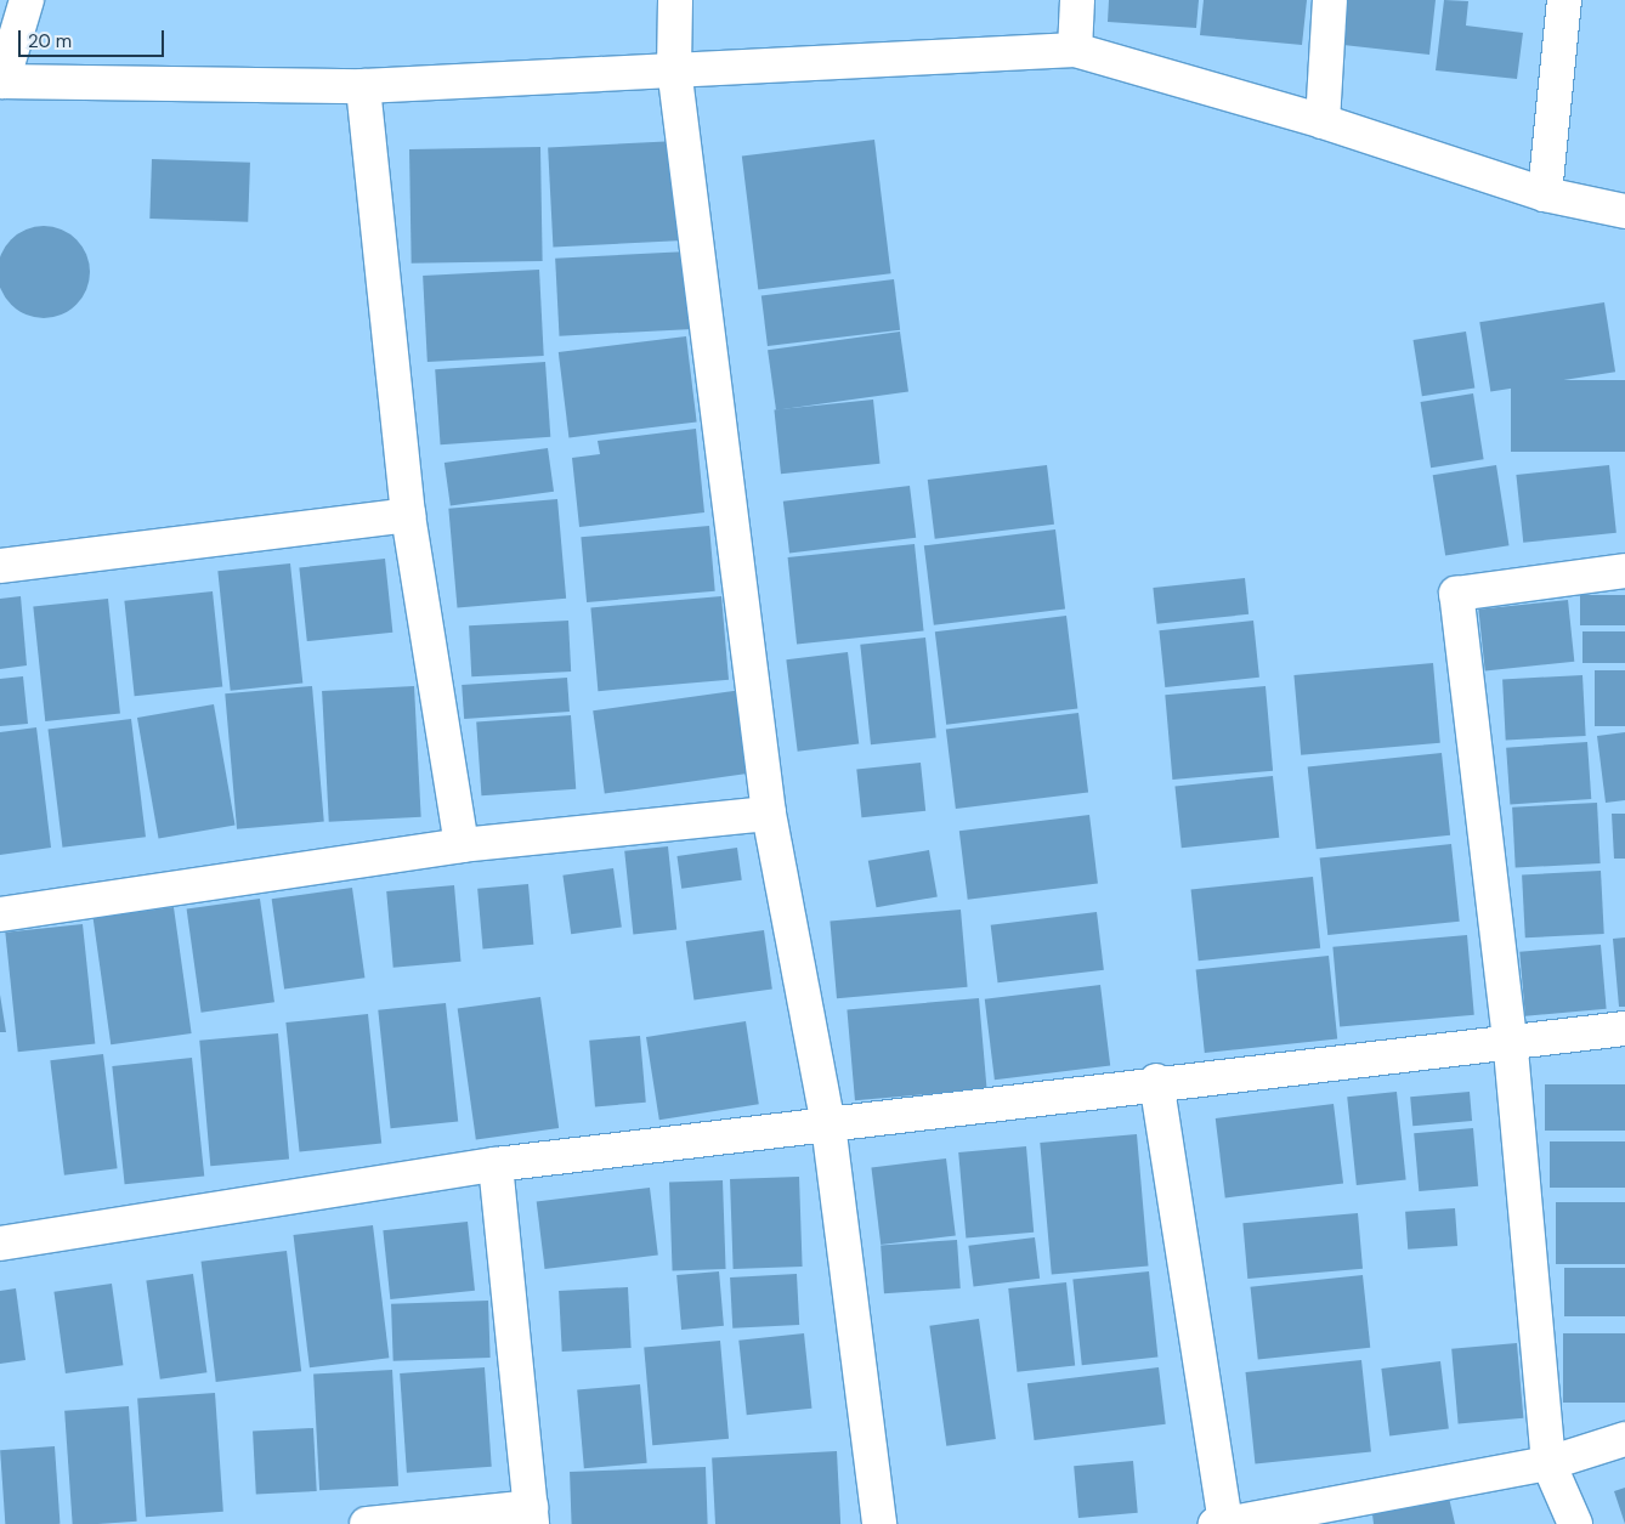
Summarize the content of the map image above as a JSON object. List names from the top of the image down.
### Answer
{
  "scale_bar": "20 m"
}
